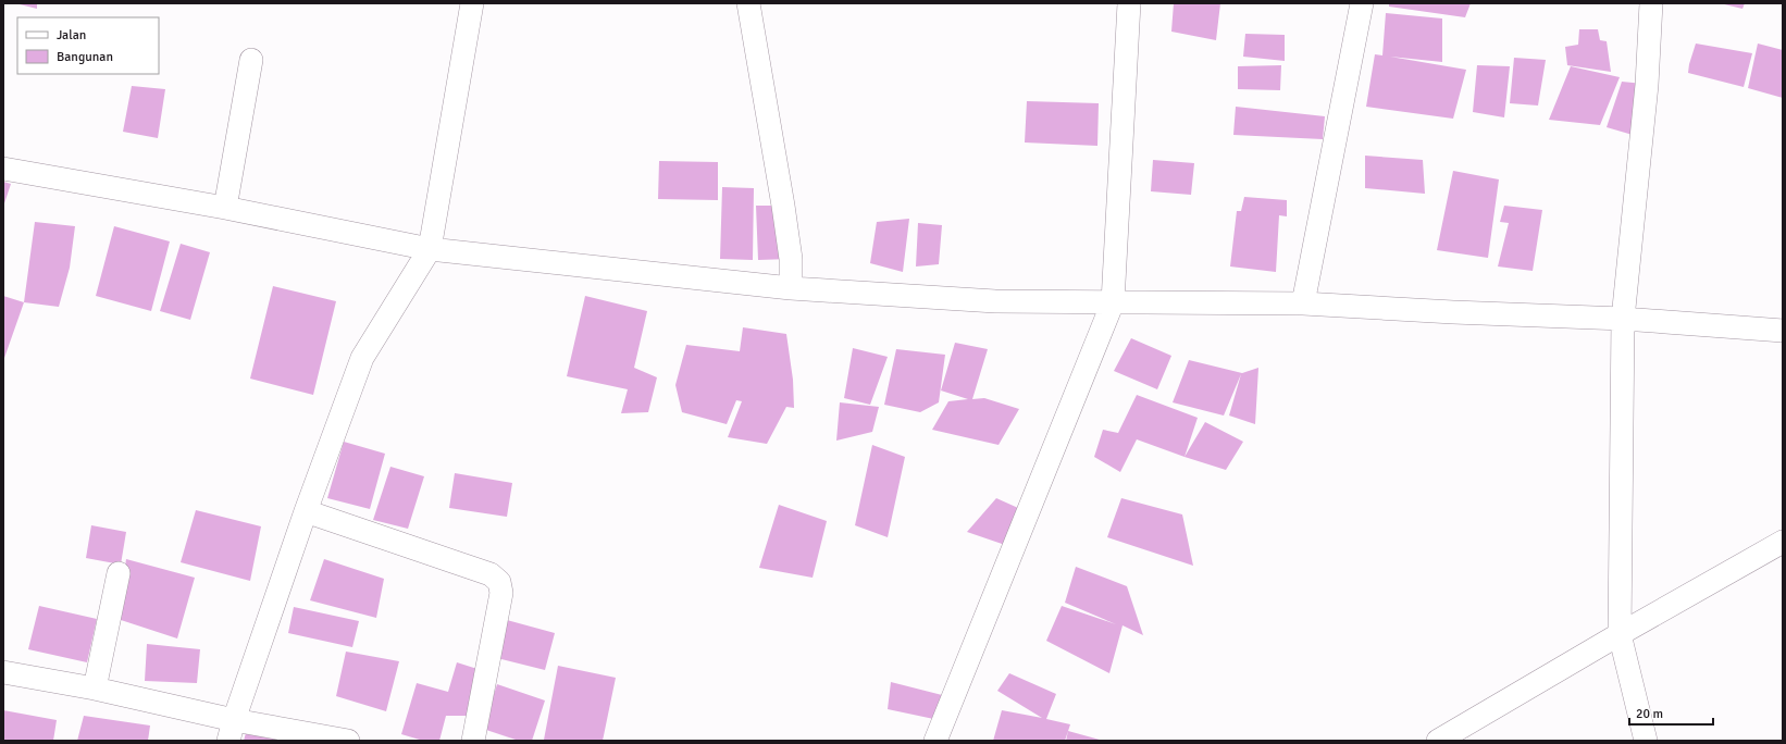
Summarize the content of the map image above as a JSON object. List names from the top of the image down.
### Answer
{
  "legend": ["Jalan", "Bangunan"],
  "scale_bar": "20 m"
}
